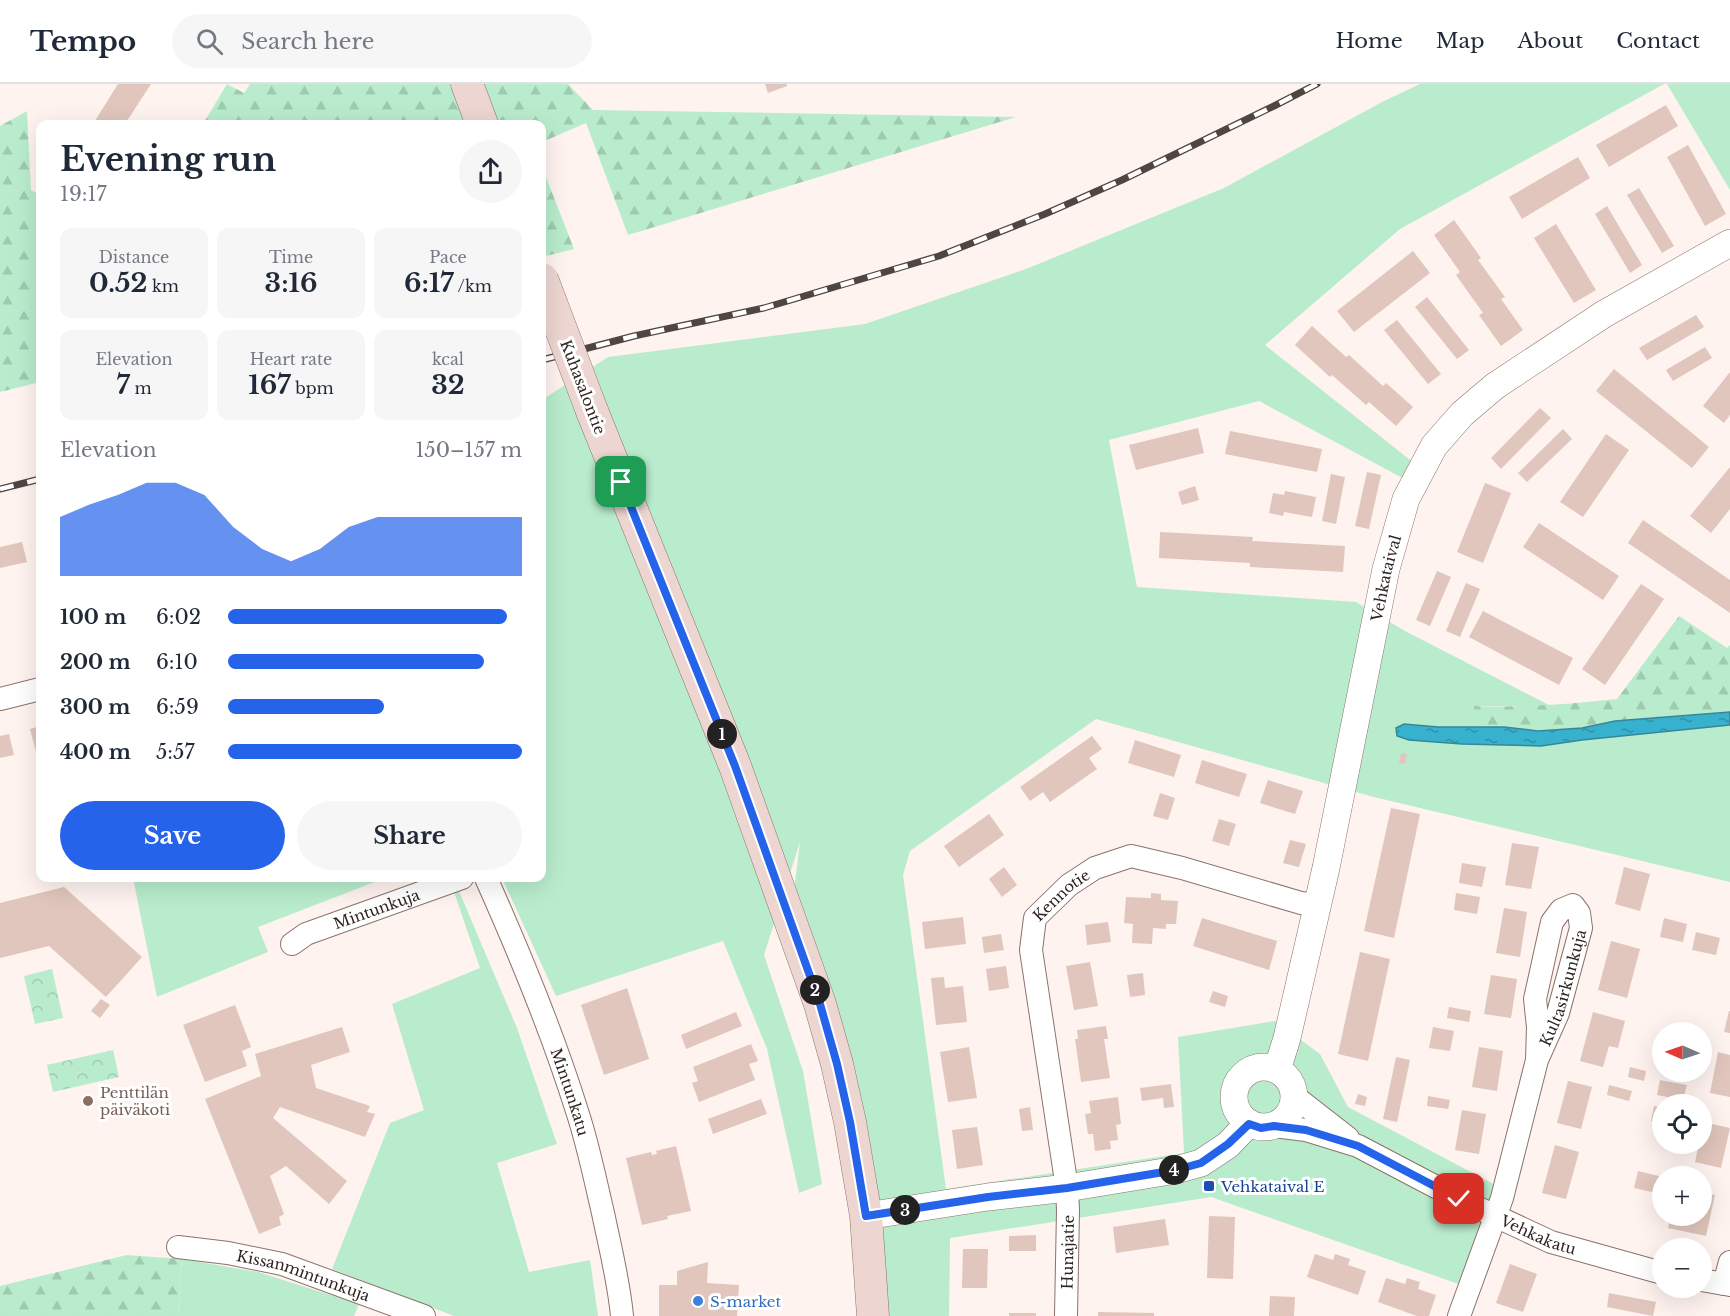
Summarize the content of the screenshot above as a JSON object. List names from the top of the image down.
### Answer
{
  "streets": {
    "main road": ["Kuhasalontie"],
    "street": [
      "Vehkataival",
      "Kennotie",
      "Mintunkuja",
      "Kultasirkunkuja",
      "Mintunkatu",
      "Vehkakatu",
      "Hunajatie",
      "Kissanmintunkuja"
    ]
  },
  "crossings": [
    ["Vehkataival", "Kennotie"],
    ["Vehkataival", "Vehkakatu"],
    ["Kennotie", "Hunajatie"],
    ["Kultasirkunkuja", "Vehkakatu"]
  ],
  "places": {
    "other": ["Penttilän päiväkoti", "S-market"],
    "transit": ["Vehkataival E"]
  },
  "north": "left",
  "page": {
    "header": "Tempo",
    "search": "Search here",
    "nav": [
      "Home",
      "Map",
      "About",
      "Contact"
    ],
    "heading": ["Evening run", "19:17"],
    "stats": [
      ["Distance", "0.52 km"],
      ["Time", "3:16"],
      ["Pace", "6:17 /km"],
      ["Elevation", "7 m"],
      ["Heart rate", "167 bpm"],
      ["kcal", "32"]
    ],
    "chart": ["Elevation", "150–157 m"],
    "list": [
      {
        "name": "100 m",
        "note": "6:02"
      },
      {
        "name": "200 m",
        "note": "6:10"
      },
      {
        "name": "300 m",
        "note": "6:59"
      },
      {
        "name": "400 m",
        "note": "5:57"
      }
    ],
    "pins": [
      "1",
      "2",
      "4",
      "3"
    ],
    "buttons": ["Save", "Share"],
    "map_buttons": ["+", "−"]
  }
}
